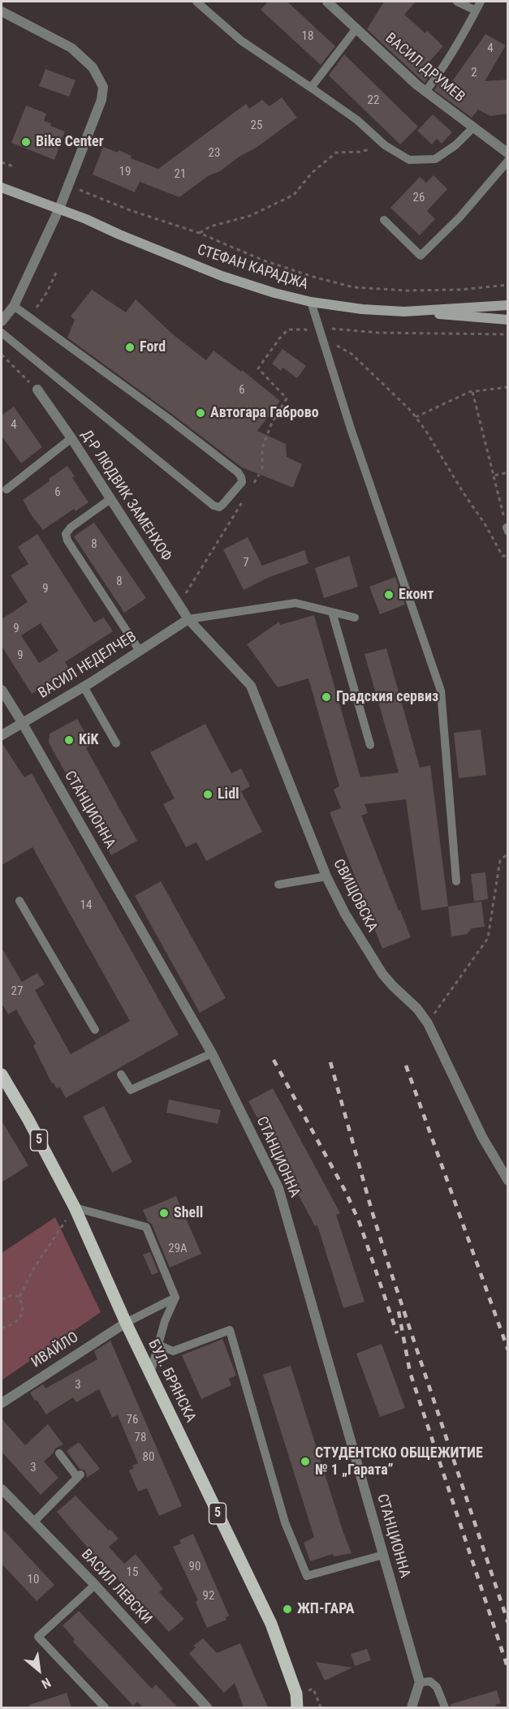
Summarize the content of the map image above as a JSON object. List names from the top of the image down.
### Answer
{
  "streets": {
    "main road": ["СТЕФАН КАРАДЖА", "5", "БУЛ. БРЯНСКА"],
    "street": [
      "ВАСИЛ ДРУМЕВ",
      "Д-Р ЛЮДВИК ЗАМЕНХОФ",
      "ВАСИЛ НЕДЕЛЧЕВ",
      "СТАНЦИОННА",
      "СВИЩОВСКА",
      "ИВАЙЛО",
      "ВАСИЛ ЛЕВСКИ"
    ]
  },
  "crossings": [
    ["Д-Р ЛЮДВИК ЗАМЕНХОФ", "ВАСИЛ НЕДЕЛЧЕВ"],
    ["Д-Р ЛЮДВИК ЗАМЕНХОФ", "СВИЩОВСКА"],
    ["ВАСИЛ НЕДЕЛЧЕВ", "СТАНЦИОННА"],
    ["ВАСИЛ НЕДЕЛЧЕВ", "СВИЩОВСКА"],
    ["ИВАЙЛО", "БУЛ. БРЯНСКА"]
  ],
  "places": [
    "Bike Center",
    "Ford",
    "Автогара Габрово",
    "Еконт",
    "Градския сервиз",
    "KiK",
    "Lidl",
    "Shell",
    "СТУДЕНТСКО ОБЩЕЖИТИЕ № 1 „Гарата”",
    "ЖП-ГАРА"
  ],
  "house_numbers": [
    "18",
    "4",
    "2",
    "22",
    "25",
    "23",
    "19",
    "21",
    "26",
    "6",
    "4",
    "6",
    "8",
    "7",
    "8",
    "9",
    "9",
    "9",
    "14",
    "27",
    "29A",
    "3",
    "76",
    "78",
    "80",
    "3",
    "90",
    "15",
    "10",
    "92"
  ],
  "north": "bottom right"
}
